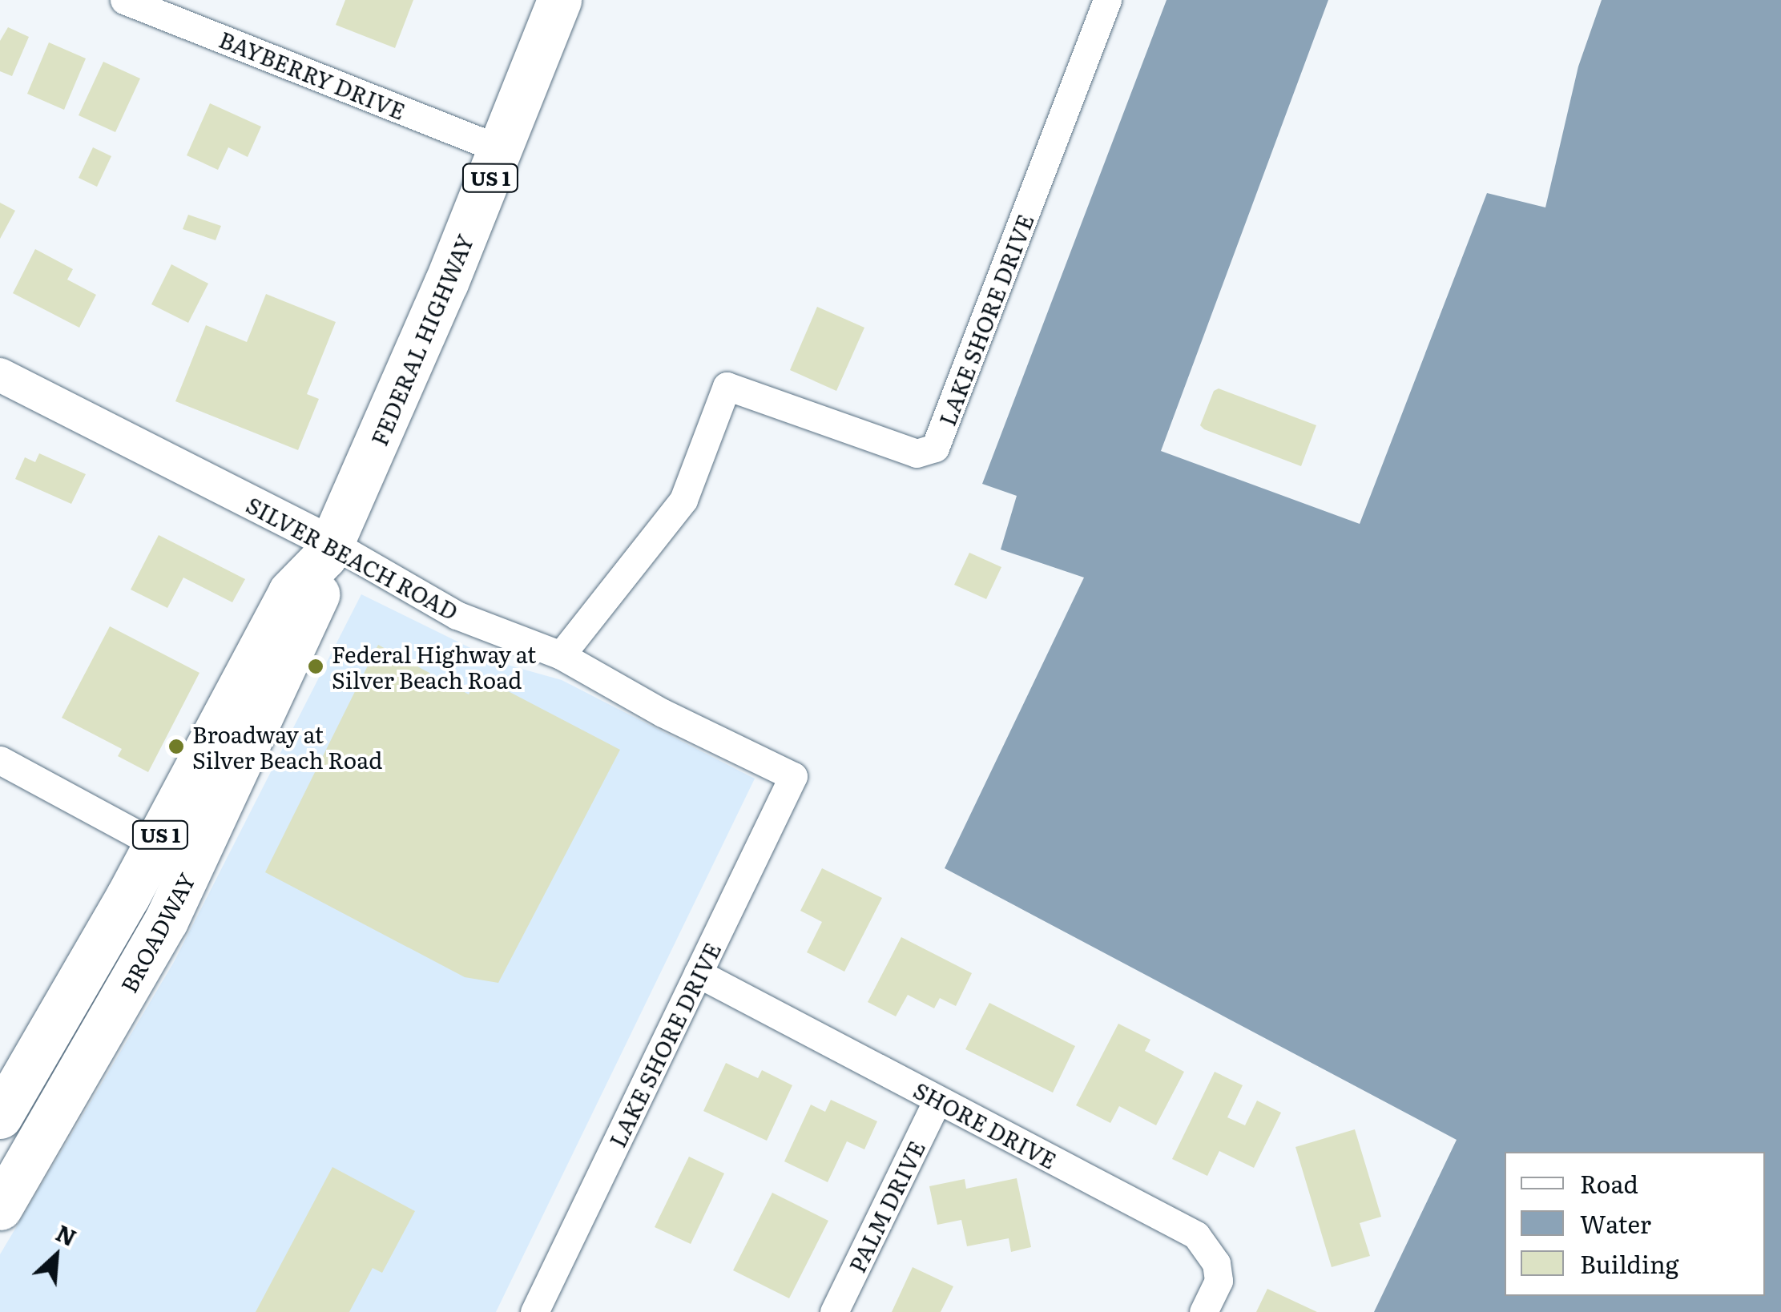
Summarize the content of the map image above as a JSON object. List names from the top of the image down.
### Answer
{
  "streets": {
    "main road": ["US 1", "FEDERAL HIGHWAY", "BROADWAY"],
    "street": [
      "BAYBERRY DRIVE",
      "LAKE SHORE DRIVE",
      "SILVER BEACH ROAD",
      "SHORE DRIVE",
      "PALM DRIVE"
    ]
  },
  "crossings": [
    ["BAYBERRY DRIVE", "FEDERAL HIGHWAY"],
    ["LAKE SHORE DRIVE", "SILVER BEACH ROAD"],
    ["LAKE SHORE DRIVE", "SHORE DRIVE"],
    ["FEDERAL HIGHWAY", "SILVER BEACH ROAD"],
    ["FEDERAL HIGHWAY", "BROADWAY"],
    ["SILVER BEACH ROAD", "BROADWAY"],
    ["SHORE DRIVE", "PALM DRIVE"]
  ],
  "places": ["Federal Highway at Silver Beach Road", "Broadway at Silver Beach Road"],
  "legend": ["Road", "Water", "Building"],
  "north": "top right"
}
